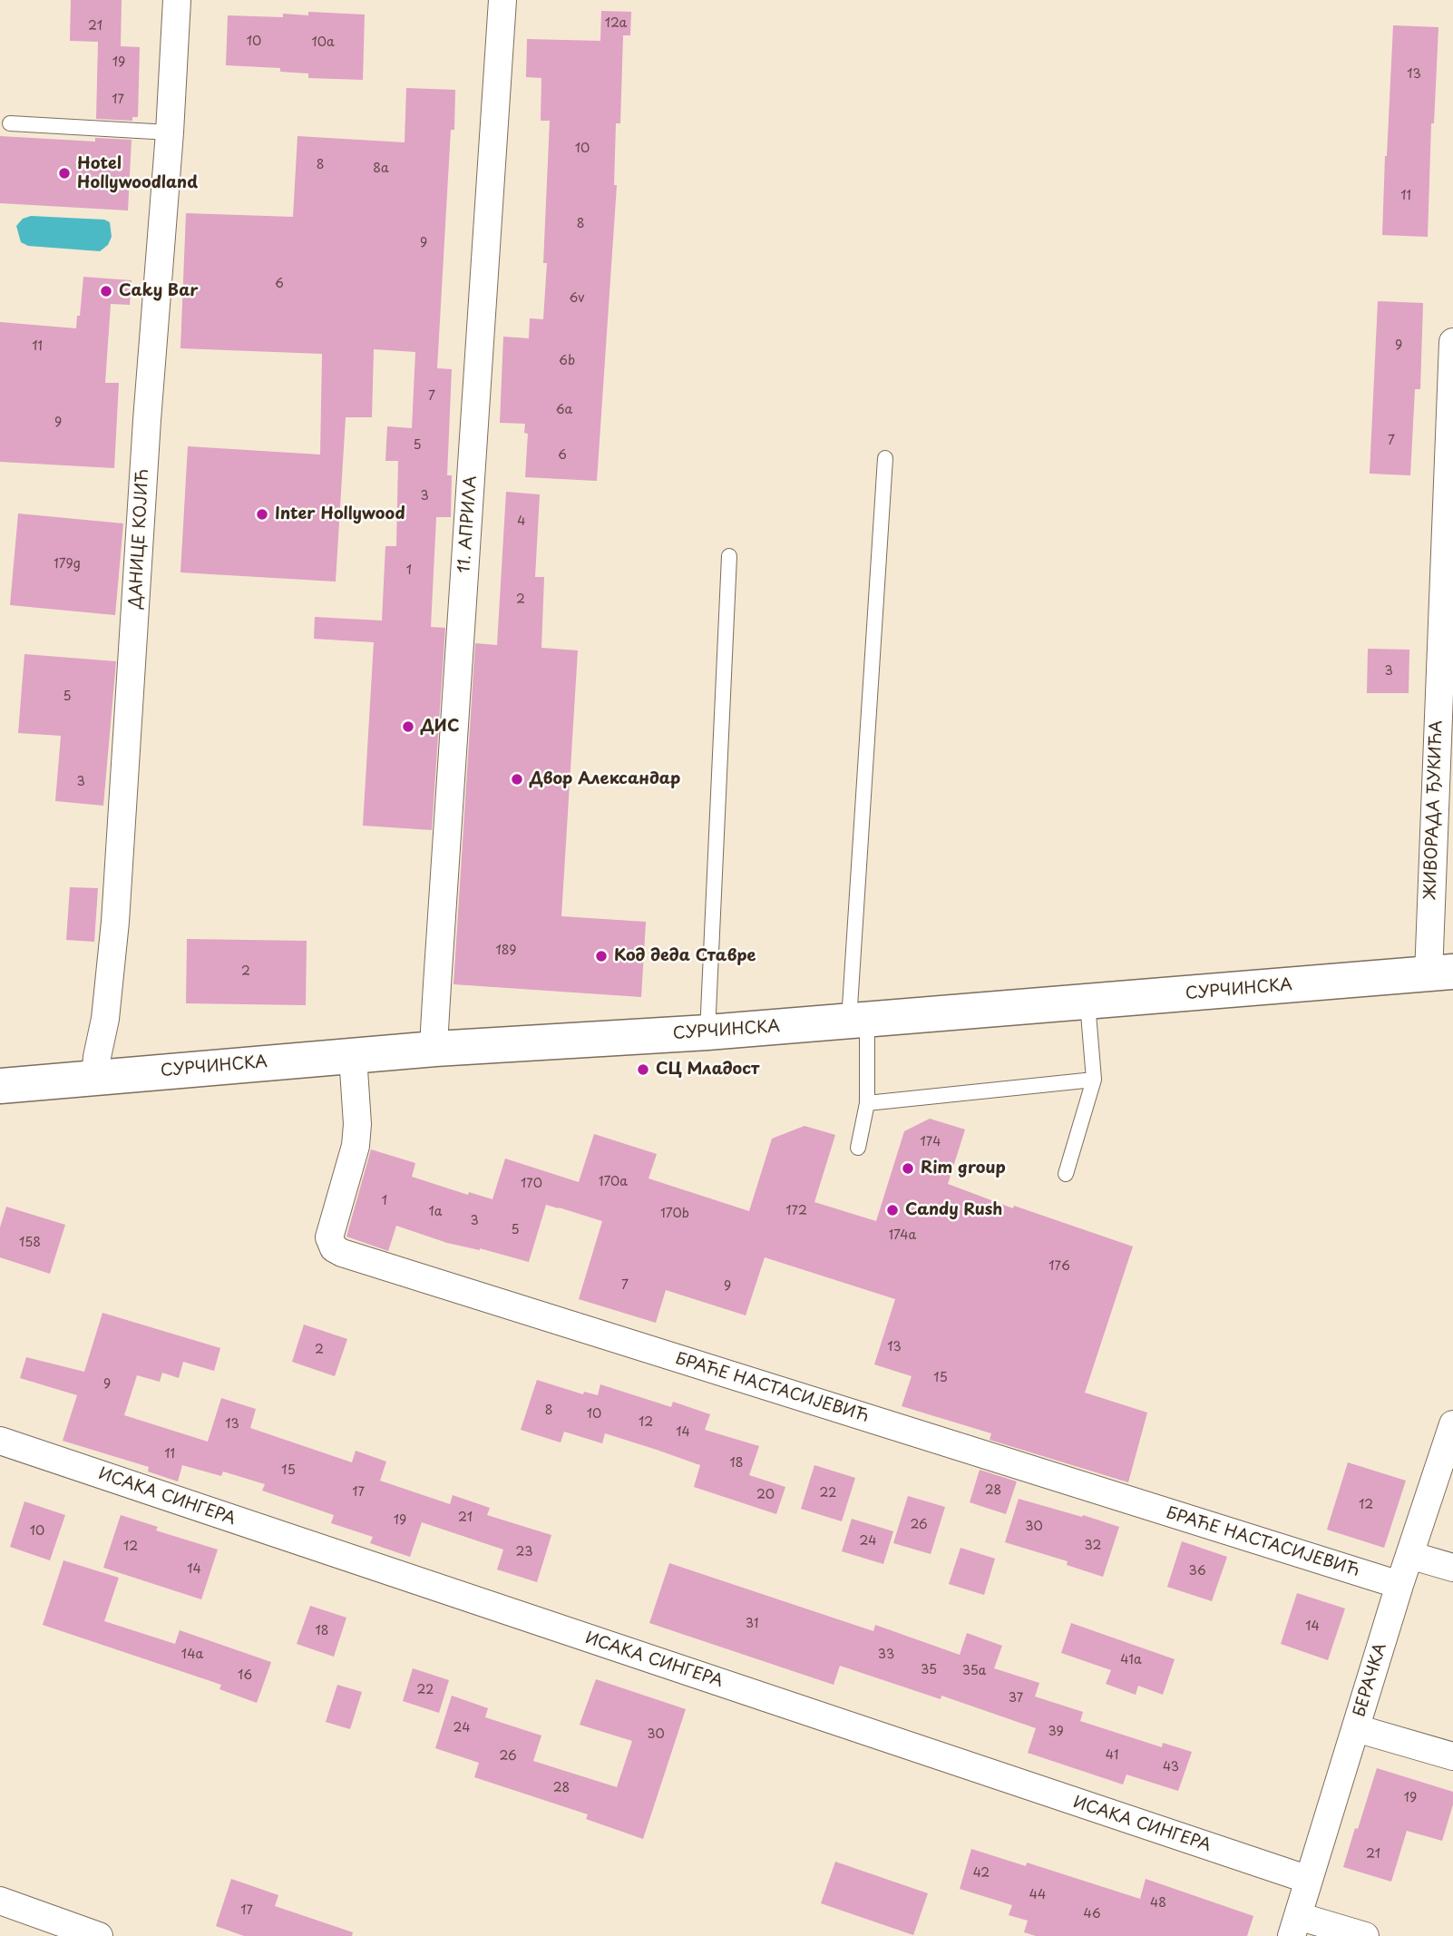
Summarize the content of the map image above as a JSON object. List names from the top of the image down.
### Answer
{
  "streets": {
    "main road": ["СУРЧИНСКА"],
    "street": [
      "11. АПРИЛА",
      "ДАНИЦЕ КОЈИЋ",
      "ЖИВОРАДА ЂУКИЋА",
      "БРАЋЕ НАСТАСИЈЕВИЋ",
      "ИСАКА СИНГЕРА",
      "БЕРАЧКА"
    ]
  },
  "crossings": [
    ["11. АПРИЛА", "СУРЧИНСКА"],
    ["ДАНИЦЕ КОЈИЋ", "СУРЧИНСКА"],
    ["ЖИВОРАДА ЂУКИЋА", "СУРЧИНСКА"],
    ["СУРЧИНСКА", "БРАЋЕ НАСТАСИЈЕВИЋ"],
    ["БРАЋЕ НАСТАСИЈЕВИЋ", "БЕРАЧКА"],
    ["ИСАКА СИНГЕРА", "БЕРАЧКА"]
  ],
  "places": [
    "Hotel Hollywoodland",
    "Caky Bar",
    "Inter Hollywood",
    "ДИС",
    "Двор Александар",
    "Код деда Ставре",
    "СЦ Младост",
    "Rim group",
    "Candy Rush"
  ],
  "house_numbers": [
    "12a",
    "21",
    "10",
    "10a",
    "19",
    "13",
    "17",
    "10",
    "8",
    "8a",
    "11",
    "8",
    "9",
    "6",
    "6v",
    "9",
    "11",
    "6b",
    "7",
    "6a",
    "9",
    "7",
    "5",
    "6",
    "3",
    "4",
    "179g",
    "1",
    "2",
    "3",
    "5",
    "3",
    "189",
    "2",
    "174",
    "170a",
    "170",
    "1",
    "172",
    "1a",
    "170b",
    "3",
    "5",
    "174a",
    "158",
    "176",
    "7",
    "9",
    "13",
    "2",
    "15",
    "9",
    "8",
    "10",
    "12",
    "13",
    "14",
    "11",
    "18",
    "15",
    "28",
    "17",
    "22",
    "20",
    "12",
    "21",
    "19",
    "26",
    "30",
    "10",
    "24",
    "32",
    "12",
    "23",
    "14",
    "36",
    "31",
    "14",
    "18",
    "14a",
    "33",
    "41a",
    "35",
    "35a",
    "16",
    "22",
    "37",
    "24",
    "39",
    "30",
    "41",
    "26",
    "43",
    "28",
    "19",
    "21",
    "42",
    "44",
    "48",
    "17",
    "46"
  ]
}
